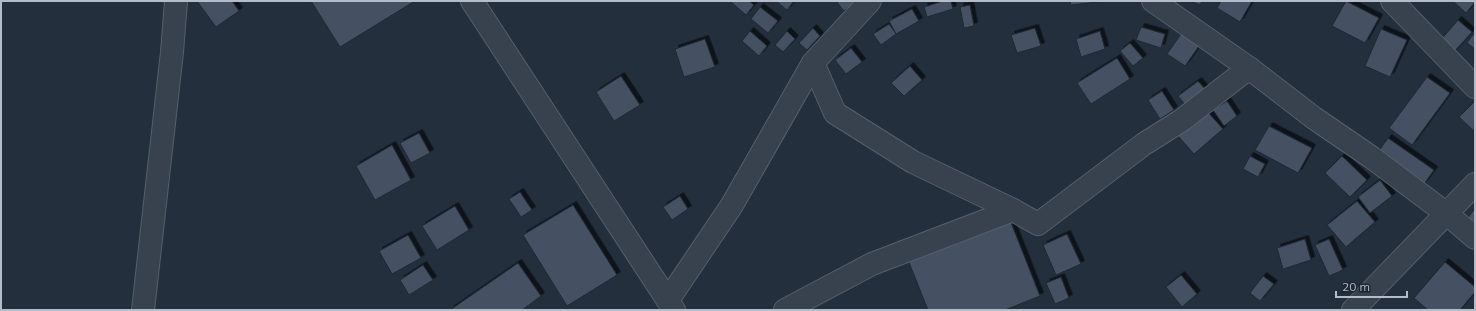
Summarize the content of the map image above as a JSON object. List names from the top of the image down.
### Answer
{
  "scale_bar": "20 m"
}
